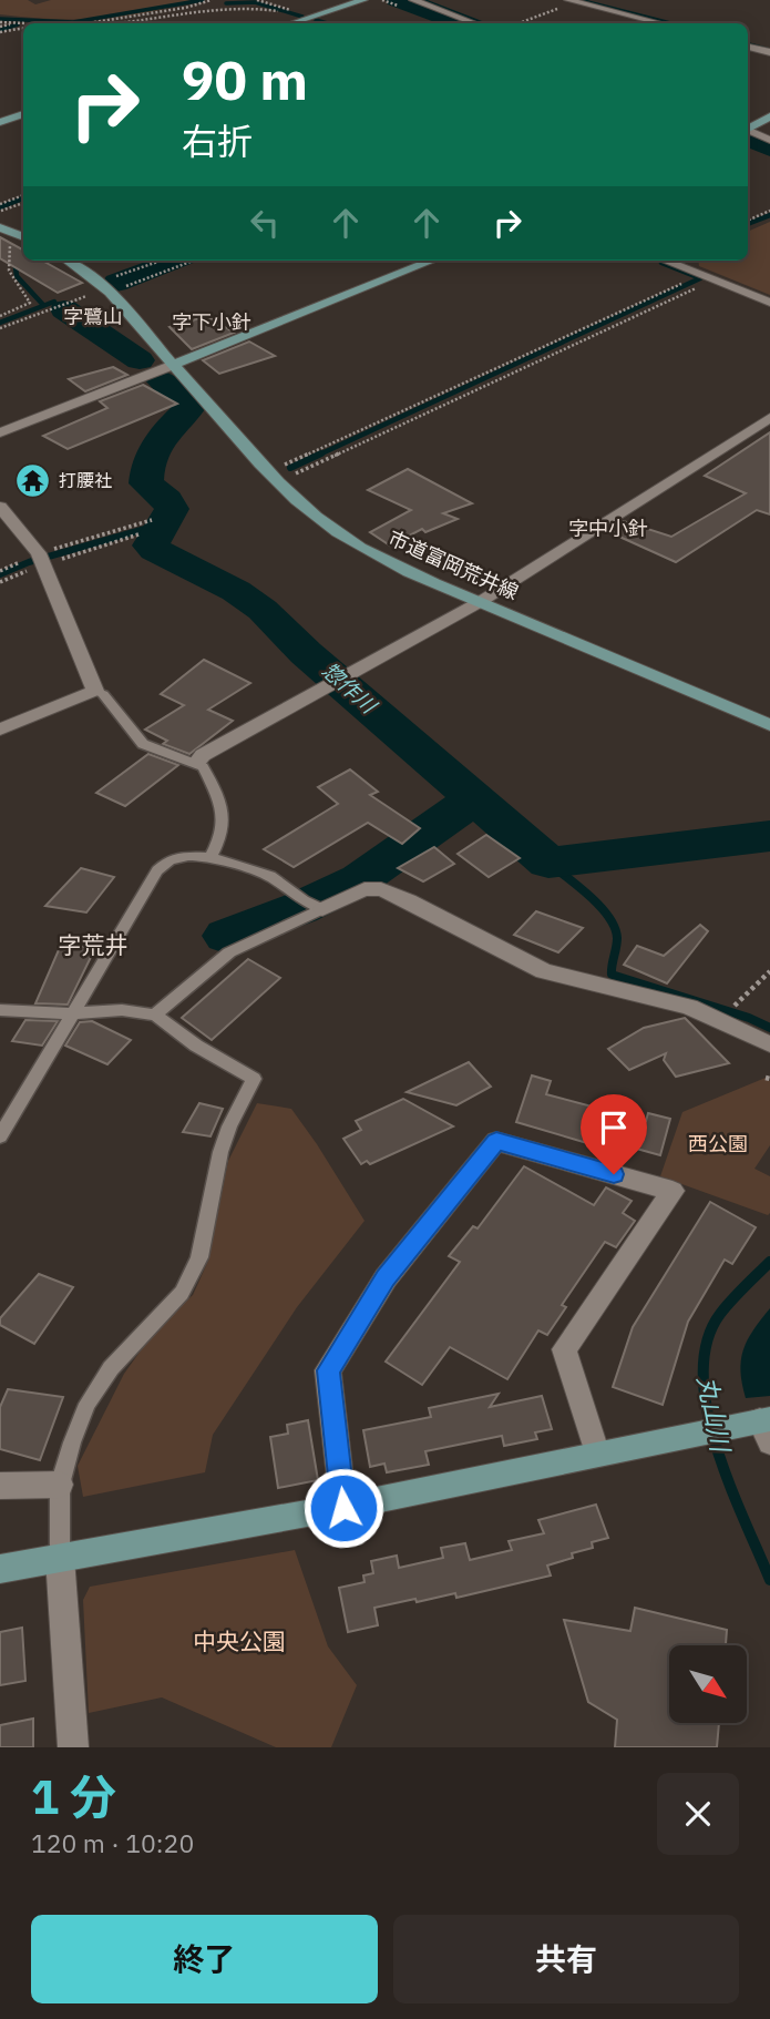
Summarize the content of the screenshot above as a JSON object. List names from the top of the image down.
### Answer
{
  "streets": {
    "street": ["市道富岡荒井線"]
  },
  "districts": [
    "字鷺山",
    "字下小針",
    "字中小針",
    "字荒井"
  ],
  "water": ["惣作川", "丸山川"],
  "parks": ["西公園", "中央公園"],
  "places": {
    "temple": ["打腰社"]
  },
  "north": "bottom right",
  "page": {
    "turn": ["90 m", "右折"],
    "heading": ["1 分", "120 m · 10:20"],
    "buttons": ["終了", "共有"]
  }
}
